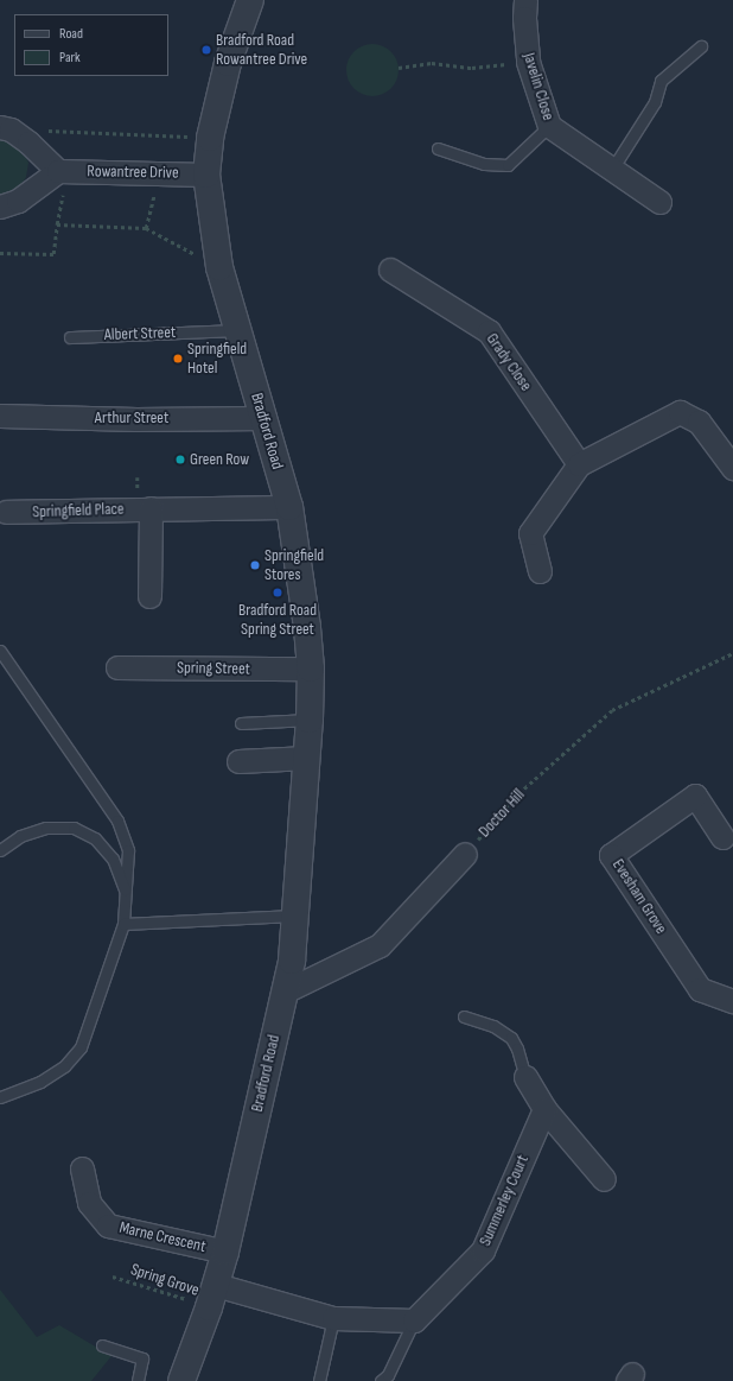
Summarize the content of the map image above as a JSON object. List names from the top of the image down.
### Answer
{
  "streets": {
    "street": [
      "Javelin Close",
      "Rowantree Drive",
      "Grady Close",
      "Arthur Street",
      "Bradford Road",
      "Springfield Place",
      "Spring Street",
      "Evesham Grove",
      "Summerley Court",
      "Marne Crescent"
    ],
    "lane": ["Albert Street"],
    "path": ["Doctor Hill", "Spring Grove"]
  },
  "crossings": [
    ["Rowantree Drive", "Bradford Road"],
    ["Albert Street", "Bradford Road"],
    ["Arthur Street", "Bradford Road"],
    ["Bradford Road", "Springfield Place"],
    ["Bradford Road", "Spring Street"],
    ["Bradford Road", "Marne Crescent"],
    ["Bradford Road", "Spring Grove"]
  ],
  "places": [
    "Bradford Road Rowantree Drive",
    "Springfield Hotel",
    "Green Row",
    "Springfield Stores",
    "Bradford Road Spring Street"
  ],
  "legend": ["Road", "Park"]
}
